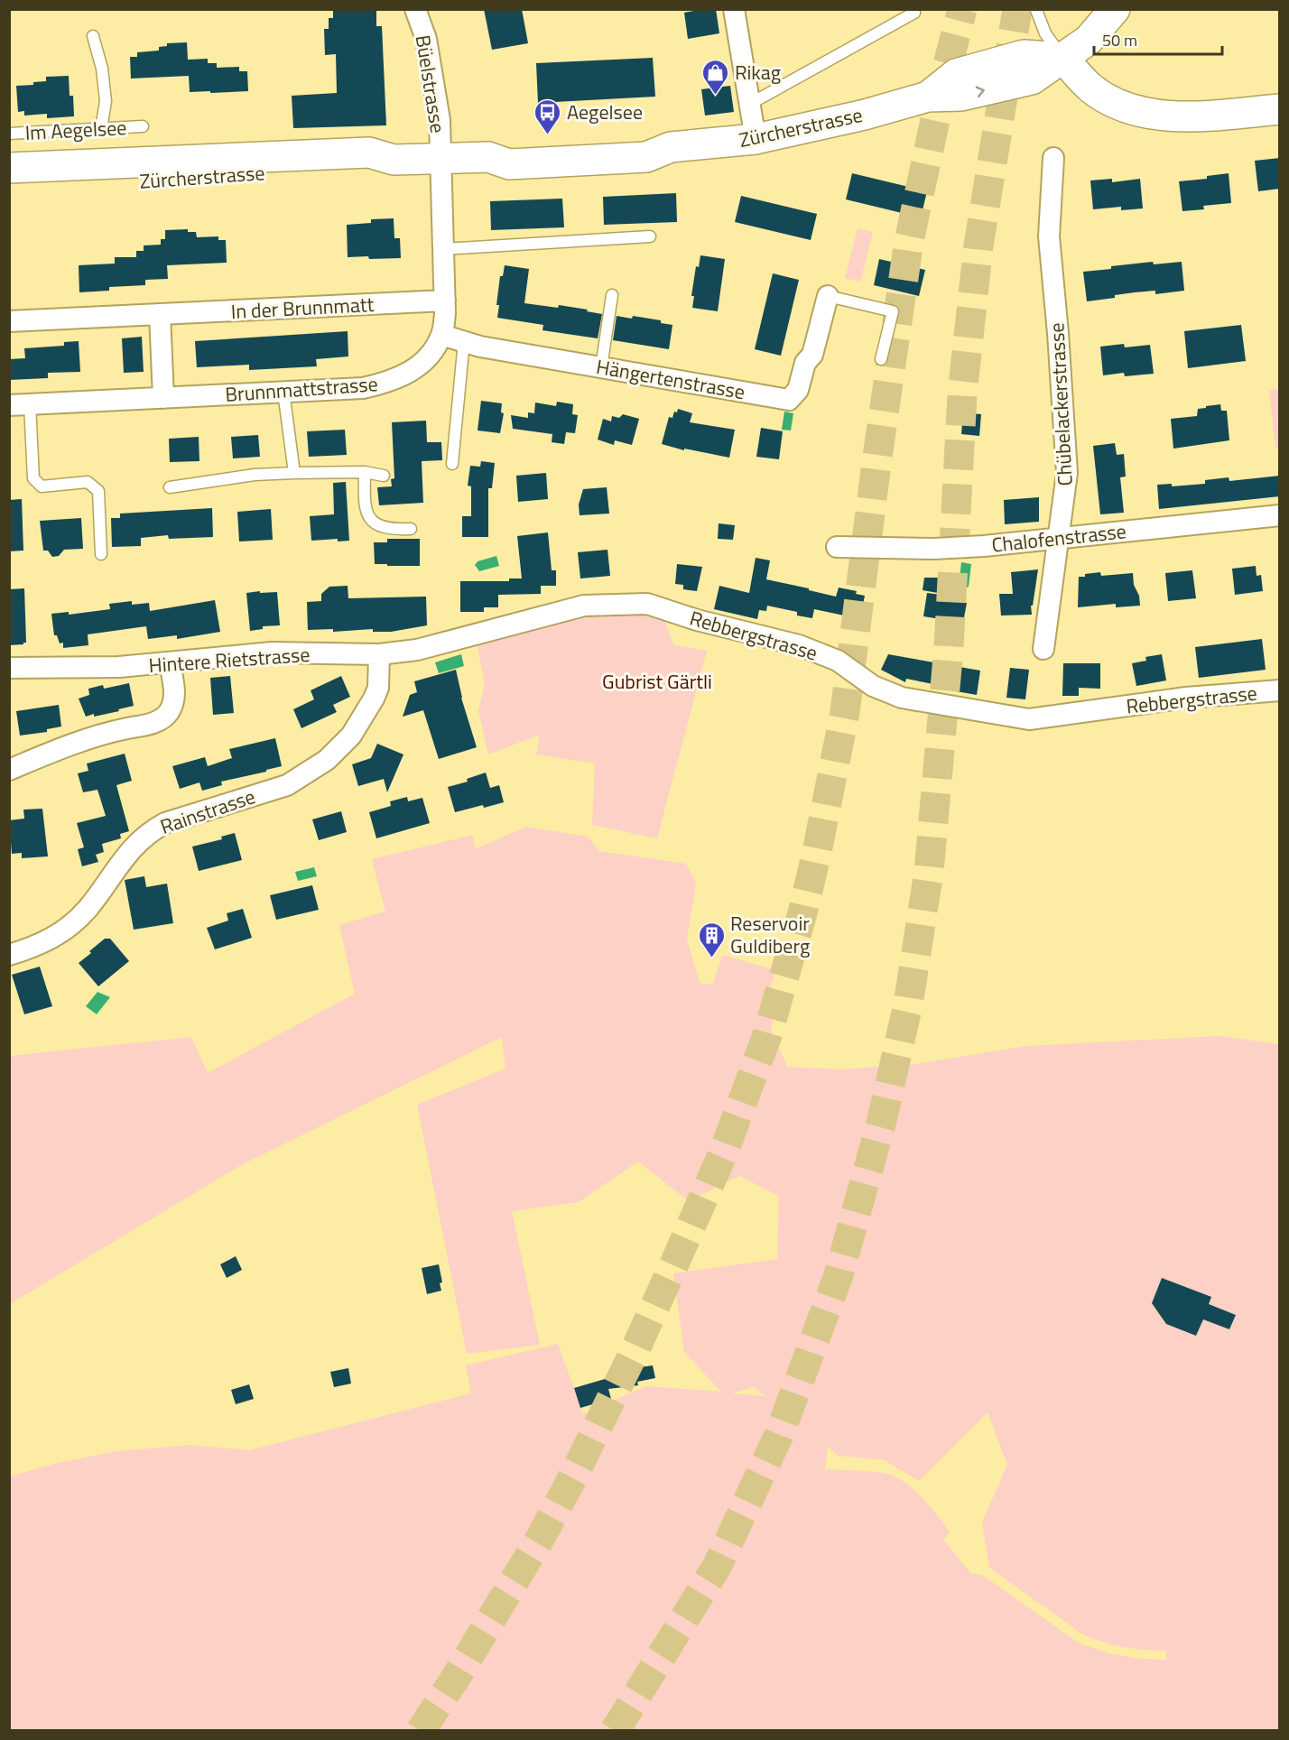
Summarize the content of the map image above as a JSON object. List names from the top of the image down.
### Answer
{
  "streets": {
    "main road": ["Zürcherstrasse"],
    "street": [
      "Büelstrasse",
      "In der Brunnmatt",
      "Hängertenstrasse",
      "Brunnmattstrasse",
      "Chübelackerstrasse",
      "Chalofenstrasse",
      "Rebbergstrasse",
      "Hintere Rietstrasse",
      "Rainstrasse"
    ],
    "lane": ["Im Aegelsee"]
  },
  "crossings": [
    ["Büelstrasse", "Zürcherstrasse"],
    ["Büelstrasse", "Brunnmattstrasse"],
    ["Zürcherstrasse", "Brunnmattstrasse"],
    ["In der Brunnmatt", "Brunnmattstrasse"],
    ["Hängertenstrasse", "Brunnmattstrasse"],
    ["Chübelackerstrasse", "Chalofenstrasse"],
    ["Rebbergstrasse", "Hintere Rietstrasse"],
    ["Hintere Rietstrasse", "Rainstrasse"]
  ],
  "parks": ["Gubrist Gärtli"],
  "places": {
    "shop": ["Rikag"],
    "bus stop": ["Aegelsee"],
    "building": ["Reservoir Guldiberg"]
  },
  "scale_bar": "50 m"
}
